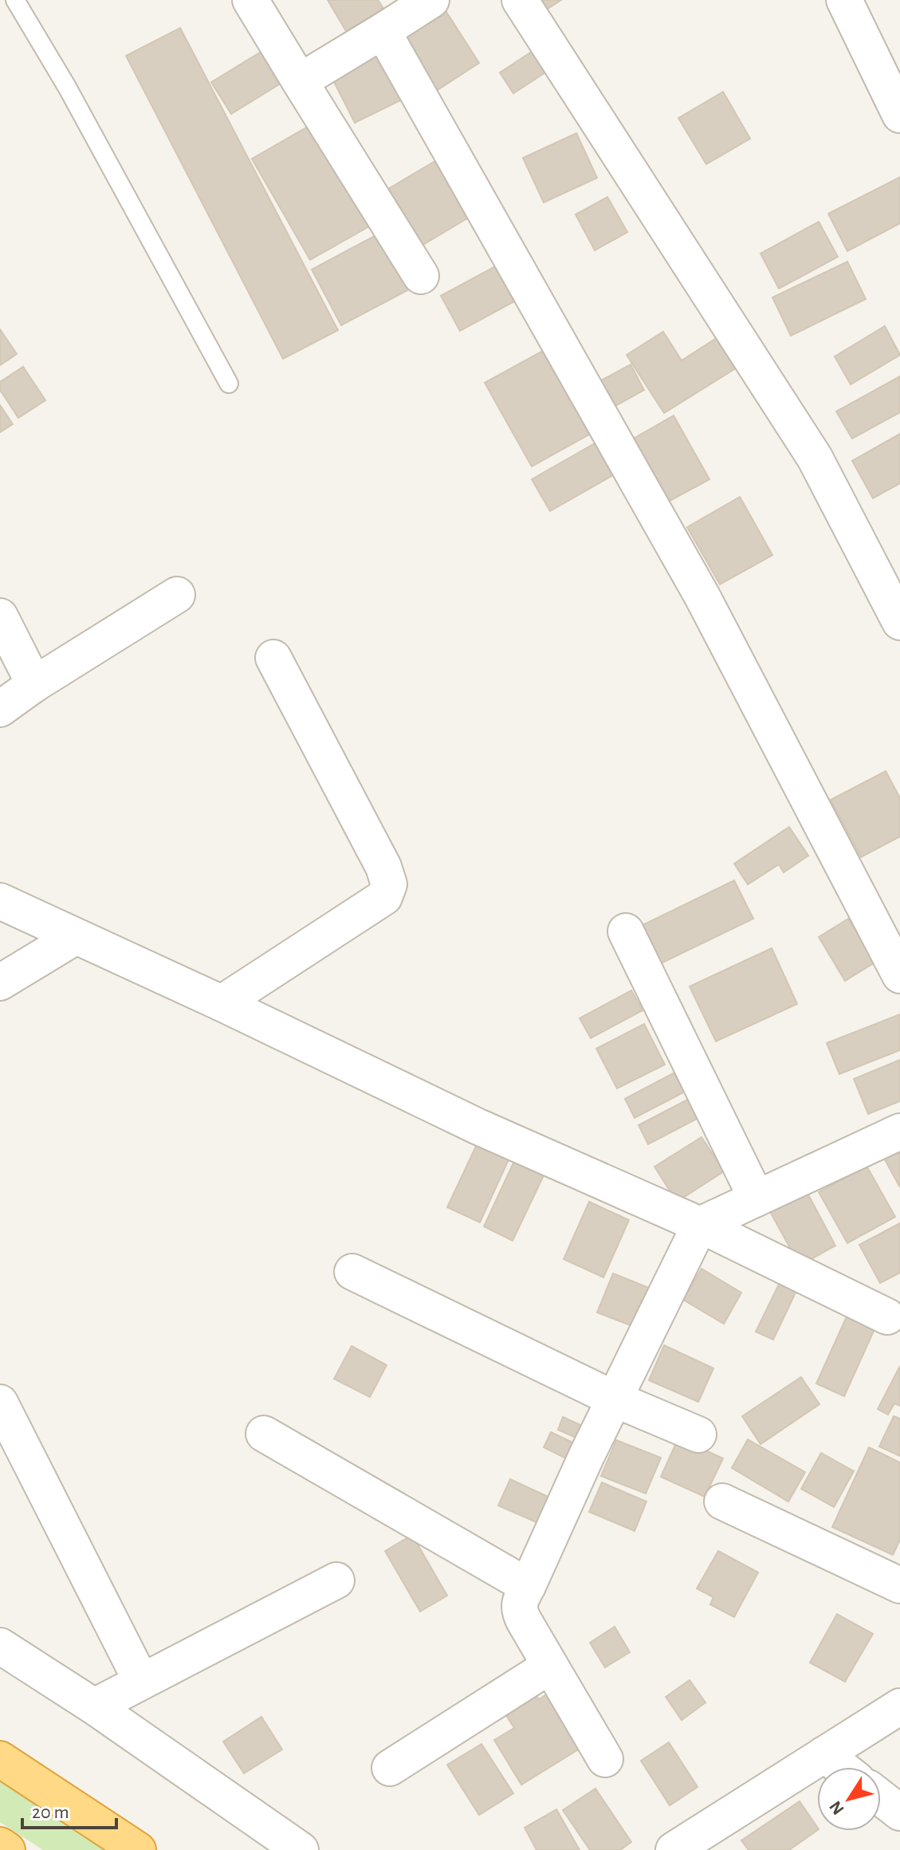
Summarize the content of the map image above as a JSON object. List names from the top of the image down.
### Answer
{
  "scale_bar": "20 m",
  "north": "bottom left"
}
